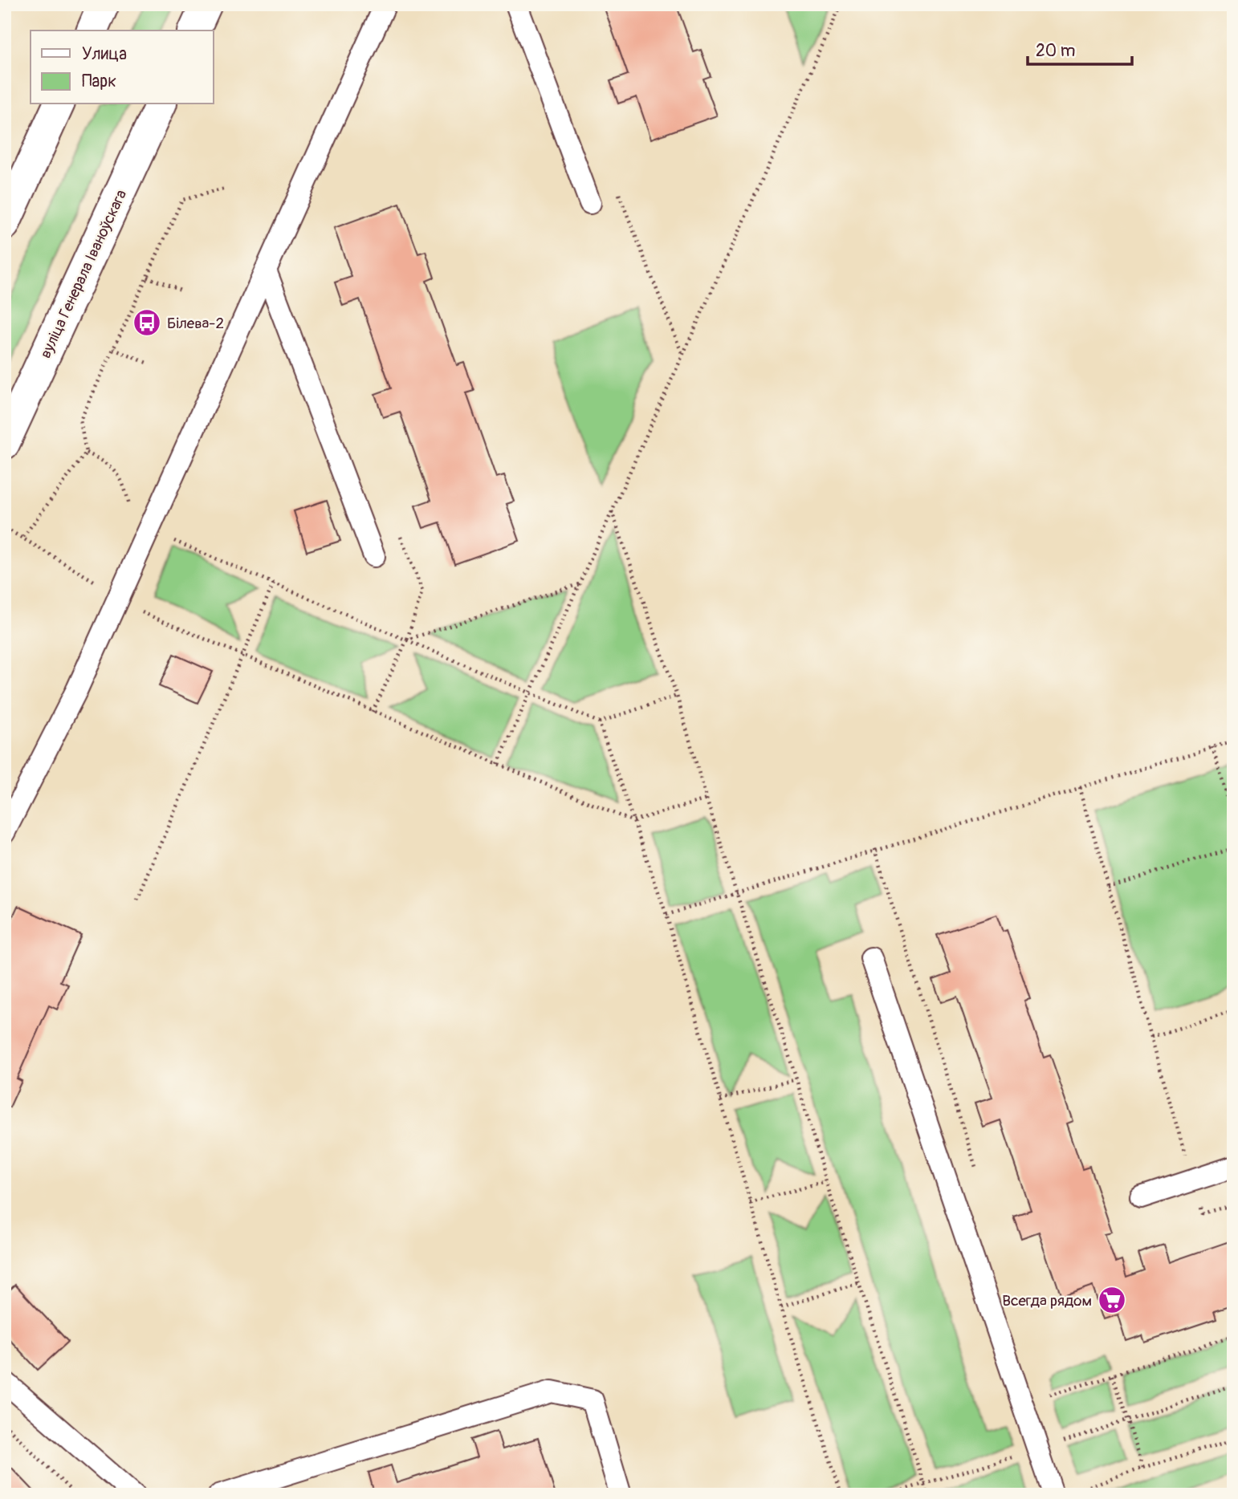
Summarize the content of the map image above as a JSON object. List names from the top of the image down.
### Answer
{
  "streets": {
    "main road": ["вуліца Генерала Іваноўскага"]
  },
  "places": {
    "bus stop": ["Білева-2"],
    "supermarket": ["Всегда рядом"]
  },
  "legend": ["Улица", "Парк"],
  "scale_bar": "20 m"
}
